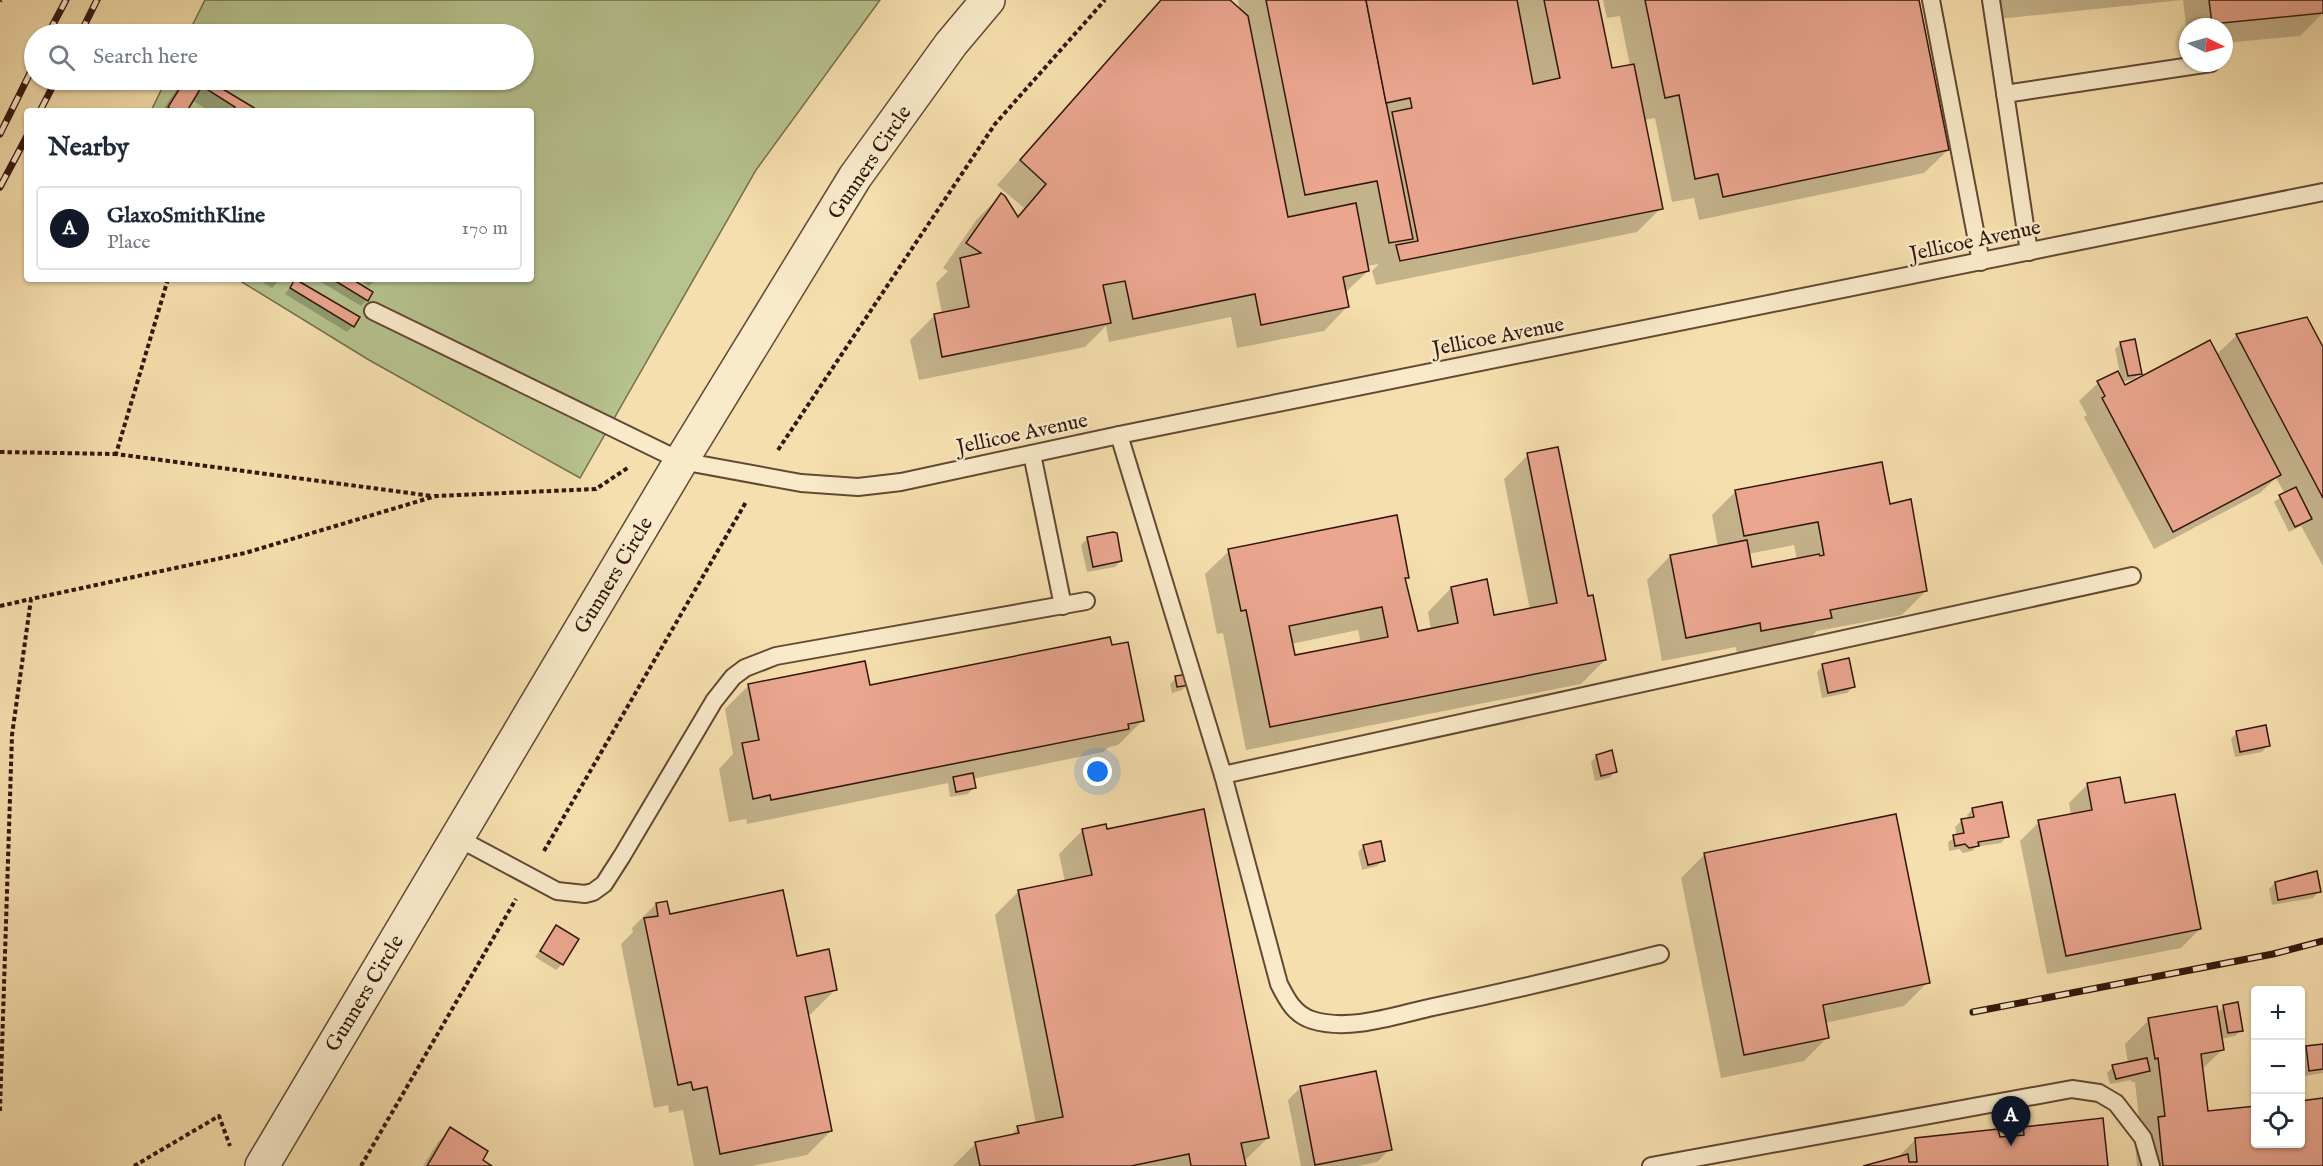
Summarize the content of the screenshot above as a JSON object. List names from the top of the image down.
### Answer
{
  "streets": {
    "street": ["Gunners Circle"],
    "lane": ["Jellicoe Avenue"]
  },
  "crossings": [
    ["Gunners Circle", "Jellicoe Avenue"]
  ],
  "north": "right",
  "page": {
    "search": "Search here",
    "heading": "Nearby",
    "list": [
      {
        "mark": "A",
        "name": "GlaxoSmithKline",
        "note": "Place",
        "value": "170 m"
      }
    ],
    "map_buttons": ["+", "−"],
    "pins": "A"
  }
}
